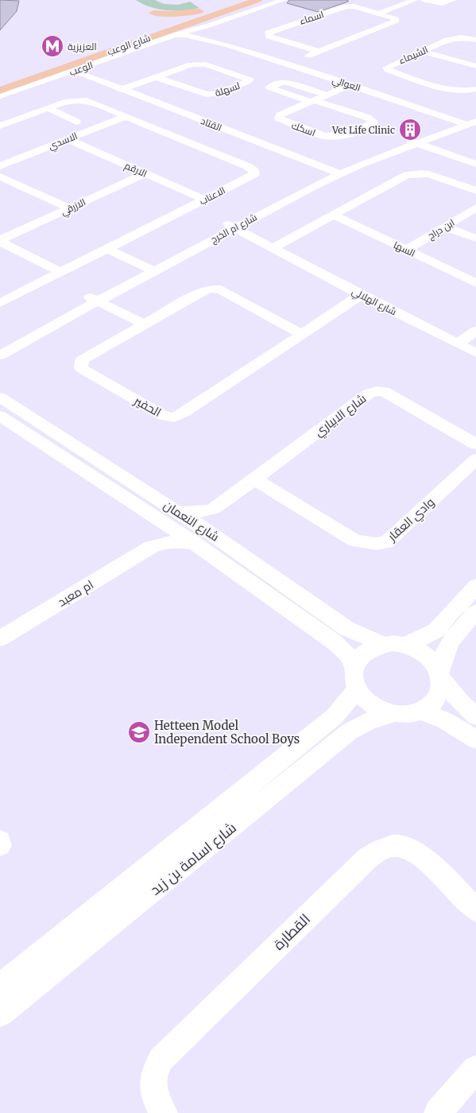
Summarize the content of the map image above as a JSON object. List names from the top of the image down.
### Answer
{
  "streets": {
    "main road": ["شارع الوعب"],
    "street": [
      "اسماء",
      "الشيماء",
      "الوعب",
      "العوالي",
      "لسهلة",
      "القتاد",
      "اسكك",
      "الاسدي",
      "الارقم",
      "الاعناب",
      "الازرقي",
      "شارع ام الخرج",
      "ابن دراج",
      "السها",
      "شارع الهلالي",
      "الحفير",
      "شارع الابياري",
      "وادي العقار",
      "شارع النعمان",
      "ام معبد",
      "شارع اسامة بن زيد",
      "القطارة"
    ]
  },
  "crossings": [
    ["اسماء", "العوالي"],
    ["شارع الوعب", "الوعب"],
    ["شارع الوعب", "العوالي"],
    ["الوعب", "العوالي"],
    ["الوعب", "القتاد"],
    ["العوالي", "اسكك"],
    ["العوالي", "شارع ام الخرج"],
    ["لسهلة", "القتاد"],
    ["القتاد", "شارع ام الخرج"],
    ["الاسدي", "الارقم"],
    ["الاسدي", "الاعناب"],
    ["الارقم", "الاعناب"],
    ["الارقم", "الازرقي"],
    ["شارع ام الخرج", "شارع الهلالي"],
    ["ابن دراج", "السها"],
    ["شارع الهلالي", "الحفير"],
    ["شارع الابياري", "وادي العقار"],
    ["شارع الابياري", "شارع النعمان"],
    ["شارع النعمان", "ام معبد"],
    ["شارع النعمان", "شارع اسامة بن زيد"]
  ],
  "places": {
    "metro station": ["العزيزية"],
    "building": ["Vet Life Clinic"],
    "school or university": ["Hetteen Model Independent School Boys"]
  }
}
